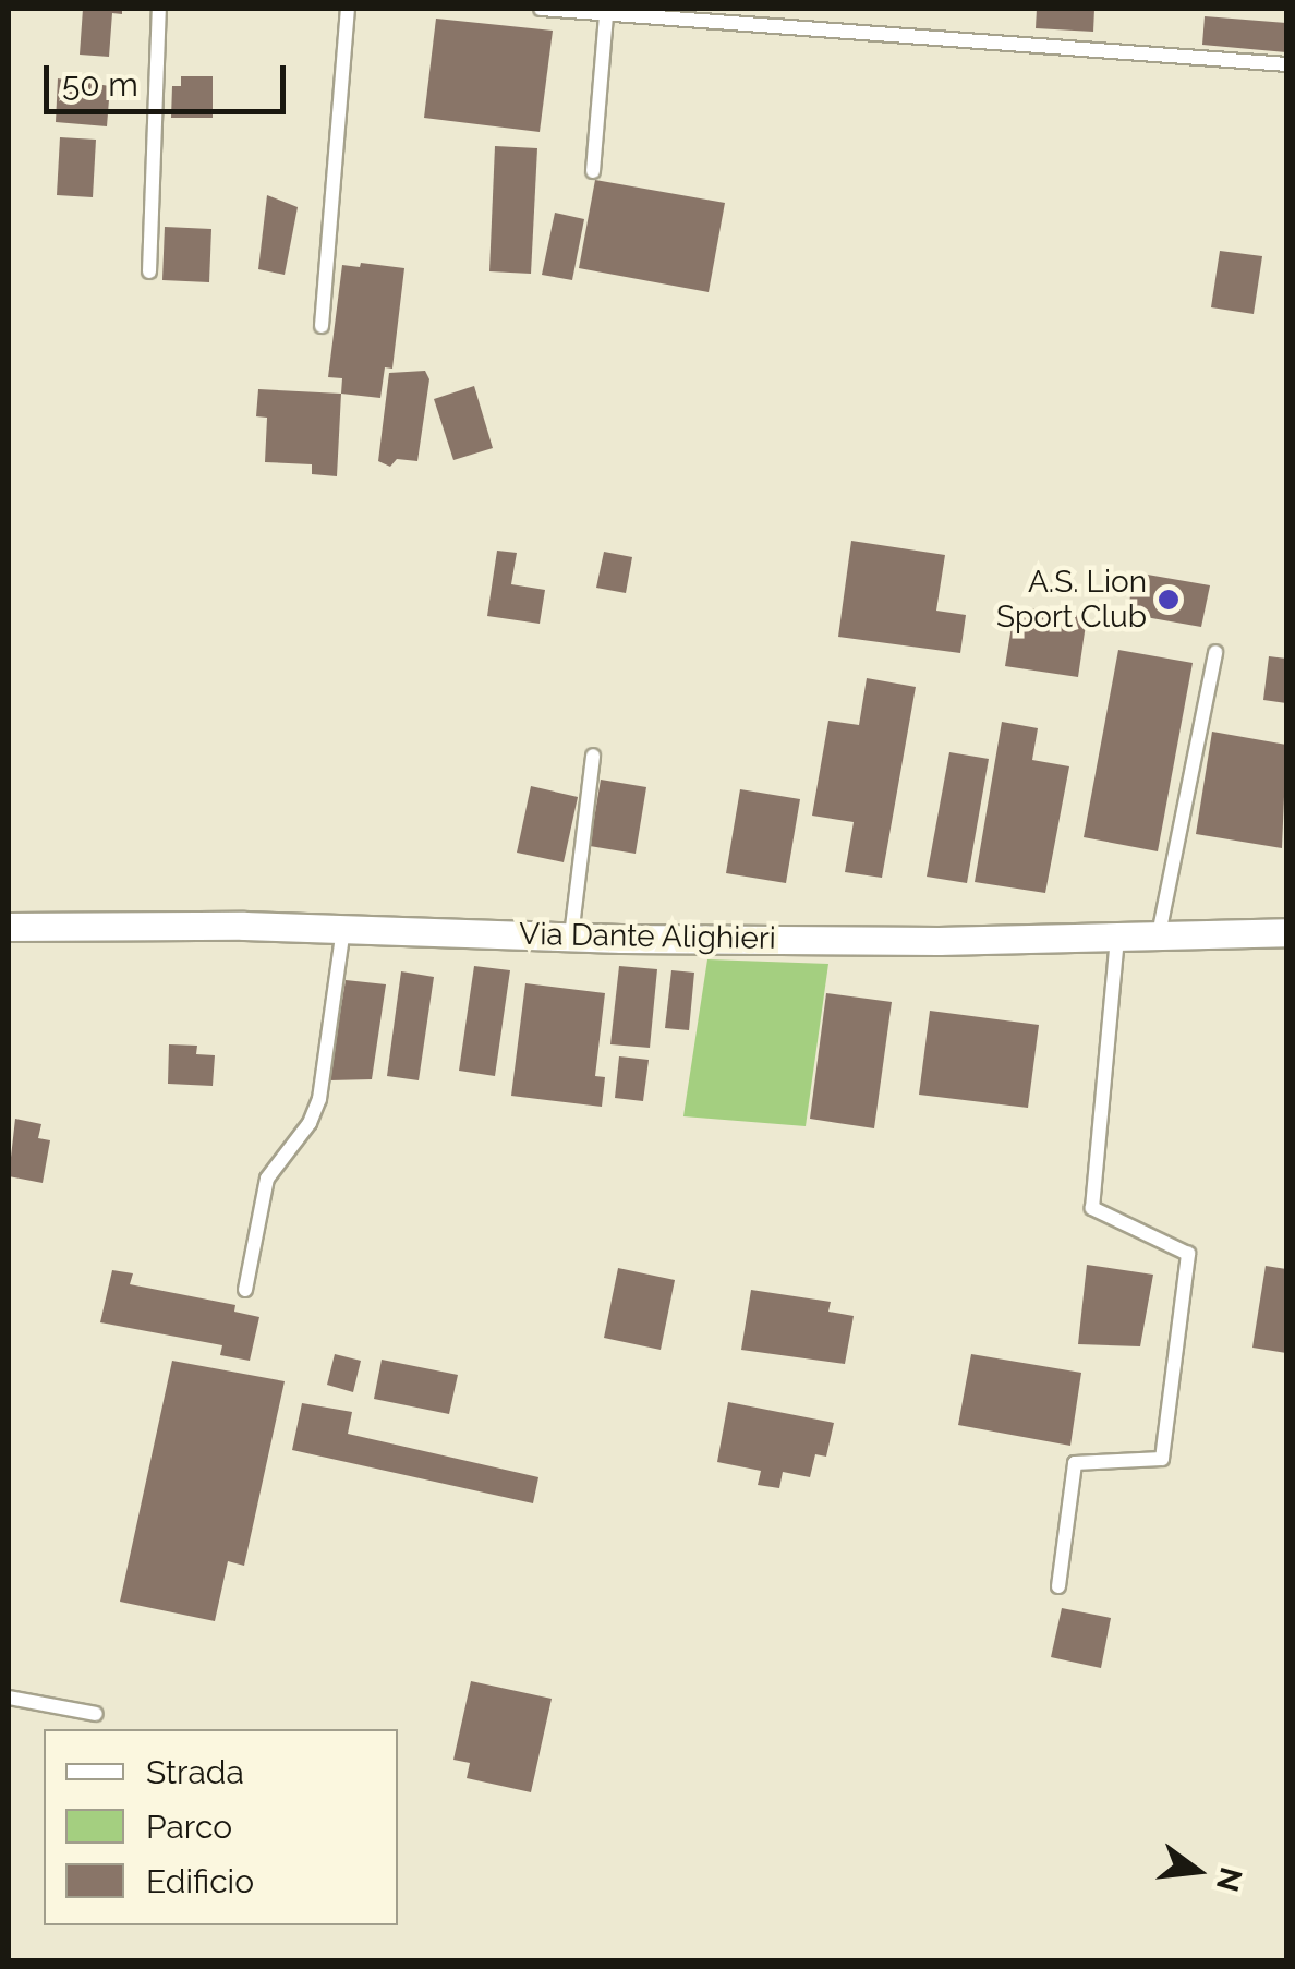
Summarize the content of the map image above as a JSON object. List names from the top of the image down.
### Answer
{
  "streets": {
    "street": ["Via Dante Alighieri"]
  },
  "places": ["A.S. Lion Sport Club"],
  "legend": ["Strada", "Parco", "Edificio"],
  "scale_bar": "50 m",
  "north": "right"
}
